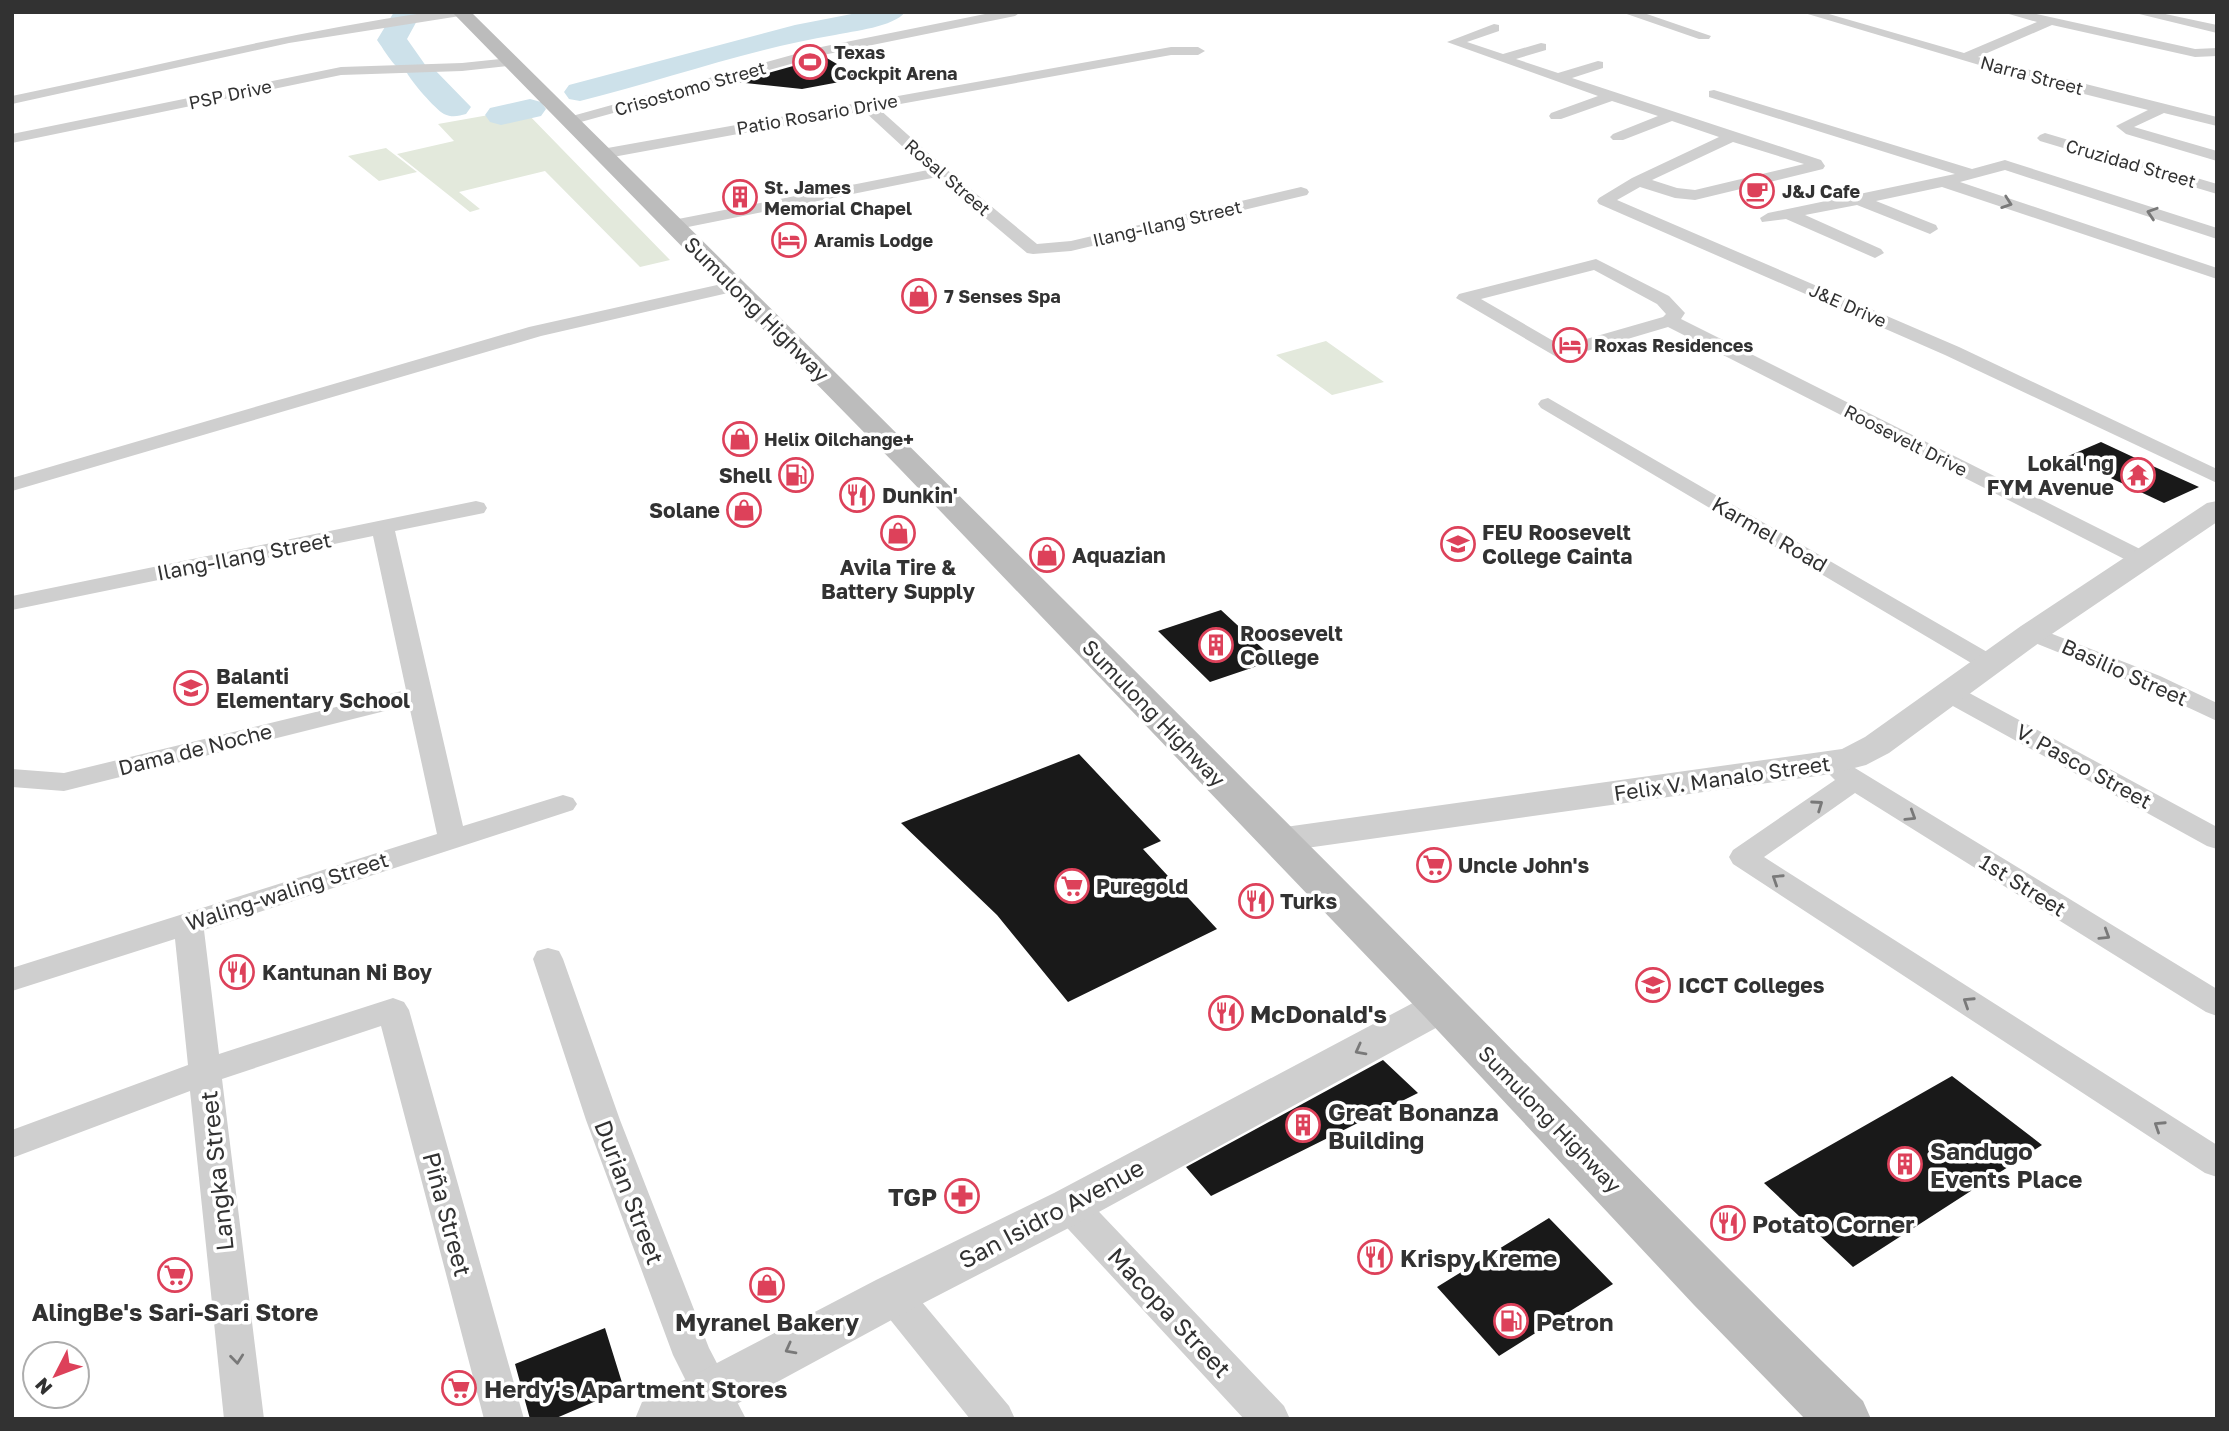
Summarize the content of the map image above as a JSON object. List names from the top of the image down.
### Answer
{
  "streets": {
    "main road": ["Sumulong Highway"],
    "street": [
      "Narra Street",
      "Crisostomo Street",
      "PSP Drive",
      "Patio Rosario Drive",
      "Cruzidad Street",
      "Rosal Street",
      "Ilang-Ilang Street",
      "J&E Drive",
      "Roosevelt Drive",
      "Karmel Road",
      "Basilio Street",
      "Dama de Noche",
      "V. Pasco Street",
      "Felix V. Manalo Street",
      "1st Street",
      "Waling-waling Street",
      "Langka Street",
      "Durian Street",
      "San Isidro Avenue",
      "Piña Street",
      "Macopa Street"
    ]
  },
  "crossings": [
    ["Crisostomo Street", "Sumulong Highway"],
    ["PSP Drive", "Sumulong Highway"],
    ["Patio Rosario Drive", "Rosal Street"],
    ["Patio Rosario Drive", "Sumulong Highway"],
    ["Rosal Street", "Ilang-Ilang Street"],
    ["Sumulong Highway", "Felix V. Manalo Street"],
    ["Sumulong Highway", "San Isidro Avenue"],
    ["Roosevelt Drive", "Felix V. Manalo Street"],
    ["Karmel Road", "Felix V. Manalo Street"],
    ["Basilio Street", "Felix V. Manalo Street"],
    ["V. Pasco Street", "Felix V. Manalo Street"],
    ["Felix V. Manalo Street", "1st Street"],
    ["Waling-waling Street", "Langka Street"],
    ["Langka Street", "Piña Street"],
    ["Durian Street", "San Isidro Avenue"],
    ["San Isidro Avenue", "Macopa Street"]
  ],
  "one_way": ["1st Street", "Langka Street", "San Isidro Avenue"],
  "places": {
    "sports": ["Texas Cockpit Arena"],
    "cafe": ["J&J Cafe"],
    "building": [
      "St. James Memorial Chapel",
      "Roosevelt College",
      "Great Bonanza Building",
      "Sandugo Events Place"
    ],
    "hotel": ["Aramis Lodge", "Roxas Residences"],
    "shop": [
      "7 Senses Spa",
      "Helix Oilchange+",
      "Solane",
      "Avila Tire & Battery Supply",
      "Aquazian",
      "Myranel Bakery"
    ],
    "fuel station": ["Shell", "Petron"],
    "temple": ["Lokal ng FYM Avenue"],
    "restaurant": [
      "Dunkin'",
      "Turks",
      "Kantunan Ni Boy",
      "McDonald's",
      "Potato Corner",
      "Krispy Kreme"
    ],
    "school or university": ["FEU Roosevelt College Cainta", "Balanti Elementary School", "ICCT Colleges"],
    "supermarket": [
      "Uncle John's",
      "Puregold",
      "AlingBe's Sari-Sari Store",
      "Herdy's Apartment Stores"
    ],
    "pharmacy": ["TGP"]
  },
  "north": "bottom left"
}
